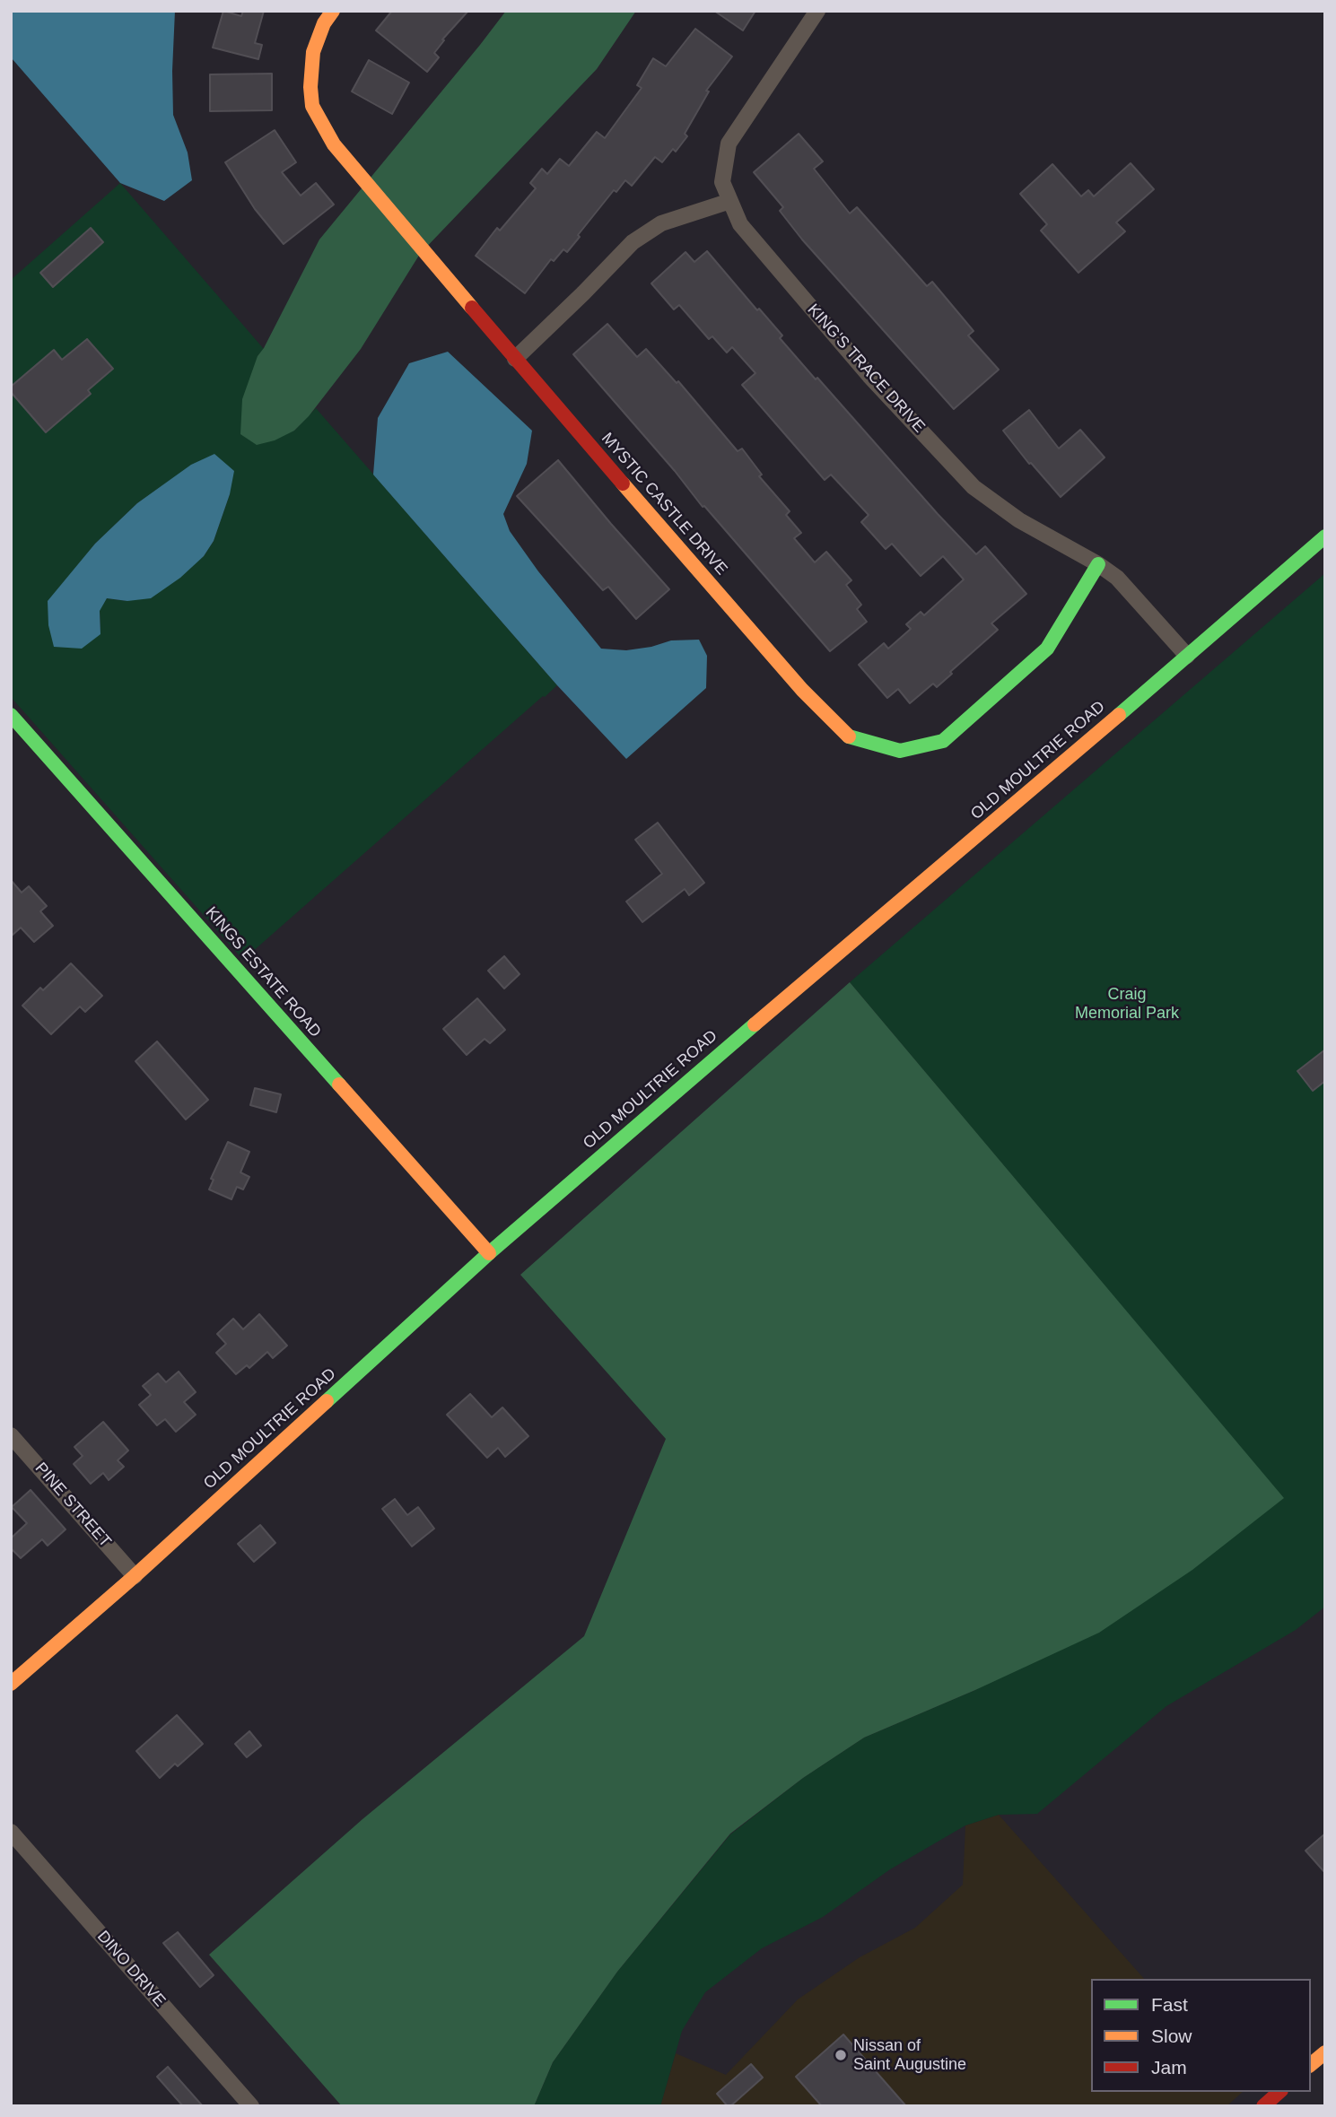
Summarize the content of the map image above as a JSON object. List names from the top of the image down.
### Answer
{
  "streets": {
    "street": [
      "KING'S TRACE DRIVE",
      "MYSTIC CASTLE DRIVE",
      "OLD MOULTRIE ROAD",
      "KINGS ESTATE ROAD",
      "PINE STREET",
      "DINO DRIVE"
    ]
  },
  "crossings": [
    ["KING'S TRACE DRIVE", "MYSTIC CASTLE DRIVE"],
    ["KING'S TRACE DRIVE", "OLD MOULTRIE ROAD"],
    ["OLD MOULTRIE ROAD", "KINGS ESTATE ROAD"],
    ["OLD MOULTRIE ROAD", "PINE STREET"]
  ],
  "parks": ["Craig Memorial Park"],
  "places": ["Nissan of Saint Augustine"],
  "legend": ["Fast", "Slow", "Jam"]
}
